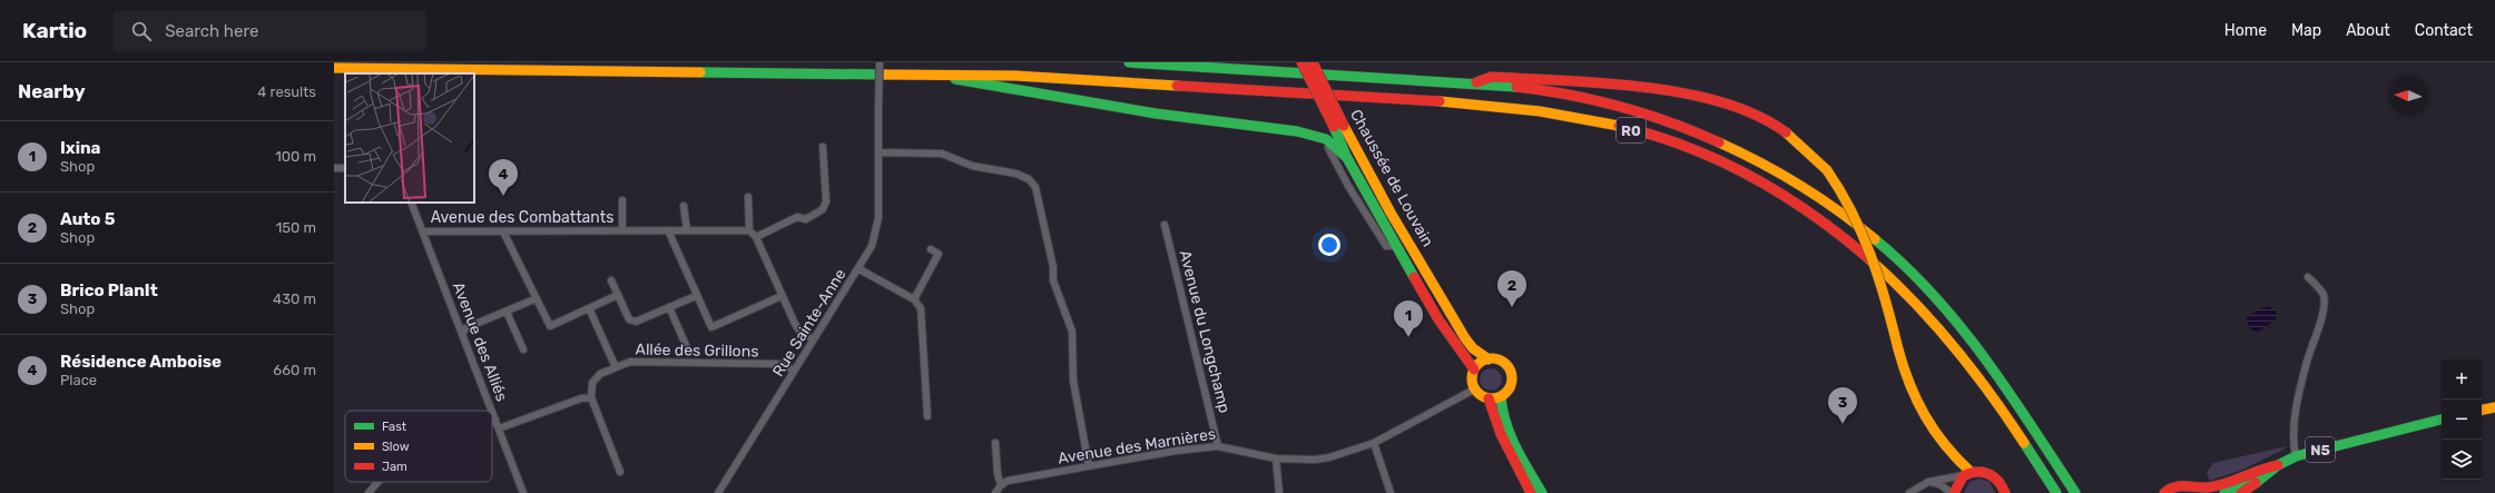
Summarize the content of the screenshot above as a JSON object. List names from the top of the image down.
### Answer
{
  "streets": {
    "main road": ["R0", "Chaussée de Louvain", "N5"],
    "street": [
      "Avenue des Combattants",
      "Rue Sainte-Anne",
      "Avenue du Longchamp",
      "Avenue des Alliés",
      "Allée des Grillons",
      "Avenue des Marnières"
    ]
  },
  "crossings": [
    ["Chaussée de Louvain", "Avenue des Marnières"],
    ["Avenue des Combattants", "Avenue des Alliés"],
    ["Rue Sainte-Anne", "Allée des Grillons"],
    ["Avenue du Longchamp", "Avenue des Marnières"]
  ],
  "legend": ["Fast", "Slow", "Jam"],
  "north": "left",
  "page": {
    "header": "Kartio",
    "search": "Search here",
    "nav": [
      "Home",
      "Map",
      "About",
      "Contact"
    ],
    "heading": ["Nearby", "4 results"],
    "list": [
      {
        "mark": "1",
        "name": "Ixina",
        "note": "Shop",
        "value": "100 m"
      },
      {
        "mark": "2",
        "name": "Auto 5",
        "note": "Shop",
        "value": "150 m"
      },
      {
        "mark": "3",
        "name": "Brico PlanIt",
        "note": "Shop",
        "value": "430 m"
      },
      {
        "mark": "4",
        "name": "Résidence Amboise",
        "note": "Place",
        "value": "660 m"
      }
    ],
    "pins": [
      "4",
      "2",
      "1",
      "3"
    ],
    "map_buttons": ["+", "−"]
  }
}
